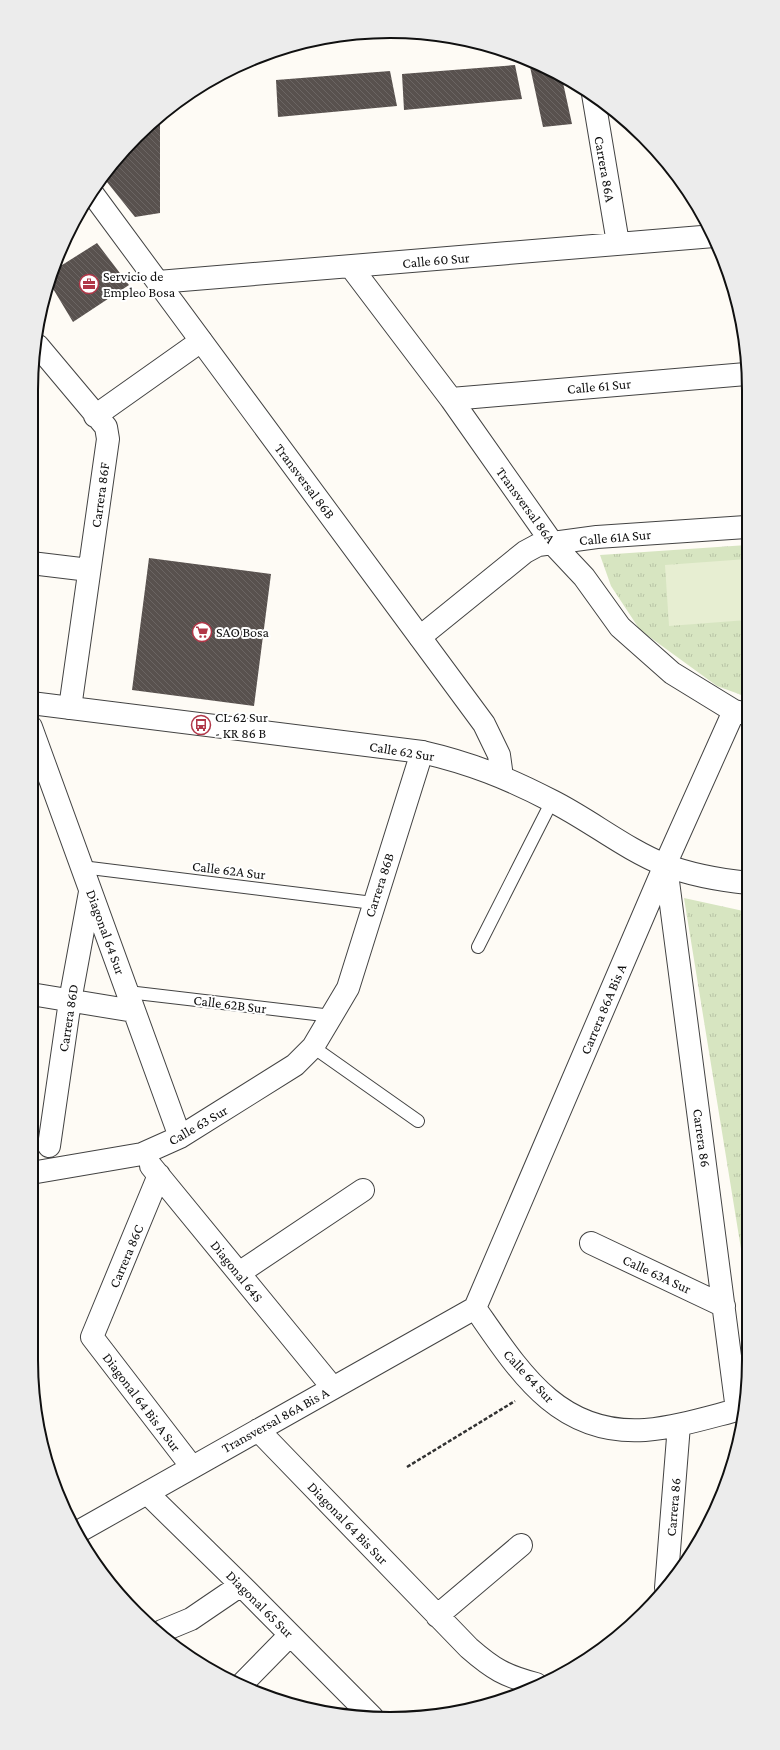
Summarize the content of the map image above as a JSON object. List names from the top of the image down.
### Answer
{
  "streets": {
    "street": [
      "Carrera 86A",
      "Calle 60 Sur",
      "Calle 61 Sur",
      "Transversal 86B",
      "Carrera 86F",
      "Transversal 86A",
      "Calle 61A Sur",
      "Calle 62 Sur",
      "Carrera 86B",
      "Diagonal 64 Sur",
      "Calle 62B Sur",
      "Carrera 86A Bis A",
      "Carrera 86D",
      "Calle 63 Sur",
      "Carrera 86",
      "Carrera 86C",
      "Diagonal 64S",
      "Calle 63A Sur",
      "Calle 64 Sur",
      "Diagonal 64 Bis A Sur",
      "Transversal 86A Bis A",
      "Diagonal 64 Bis Sur",
      "Diagonal 65 Sur"
    ],
    "lane": ["Calle 62A Sur"]
  },
  "crossings": [
    ["Carrera 86A", "Calle 60 Sur"],
    ["Calle 60 Sur", "Transversal 86B"],
    ["Calle 60 Sur", "Transversal 86A"],
    ["Calle 61 Sur", "Transversal 86A"],
    ["Transversal 86B", "Calle 61A Sur"],
    ["Transversal 86B", "Calle 62 Sur"],
    ["Carrera 86F", "Calle 62 Sur"],
    ["Transversal 86A", "Calle 61A Sur"],
    ["Transversal 86A", "Carrera 86A Bis A"],
    ["Calle 62 Sur", "Carrera 86B"],
    ["Calle 62 Sur", "Carrera 86A Bis A"],
    ["Calle 62 Sur", "Carrera 86"],
    ["Calle 62A Sur", "Carrera 86B"],
    ["Calle 62A Sur", "Diagonal 64 Sur"],
    ["Carrera 86B", "Calle 62B Sur"],
    ["Carrera 86B", "Calle 63 Sur"],
    ["Diagonal 64 Sur", "Calle 62B Sur"],
    ["Diagonal 64 Sur", "Carrera 86D"],
    ["Diagonal 64 Sur", "Calle 63 Sur"],
    ["Calle 62B Sur", "Carrera 86D"],
    ["Calle 62B Sur", "Calle 63 Sur"],
    ["Carrera 86A Bis A", "Carrera 86"],
    ["Carrera 86A Bis A", "Calle 64 Sur"],
    ["Carrera 86A Bis A", "Transversal 86A Bis A"],
    ["Calle 63 Sur", "Diagonal 64S"],
    ["Carrera 86", "Calle 63A Sur"],
    ["Carrera 86", "Calle 64 Sur"],
    ["Carrera 86C", "Diagonal 64S"],
    ["Carrera 86C", "Diagonal 64 Bis A Sur"],
    ["Diagonal 64S", "Transversal 86A Bis A"],
    ["Calle 64 Sur", "Transversal 86A Bis A"],
    ["Diagonal 64 Bis A Sur", "Transversal 86A Bis A"],
    ["Transversal 86A Bis A", "Diagonal 64 Bis Sur"],
    ["Transversal 86A Bis A", "Diagonal 65 Sur"]
  ],
  "places": {
    "office": ["Servicio de Empleo Bosa"],
    "supermarket": ["SAO Bosa"],
    "bus stop": ["CL 62 Sur - KR 86 B"]
  }
}
